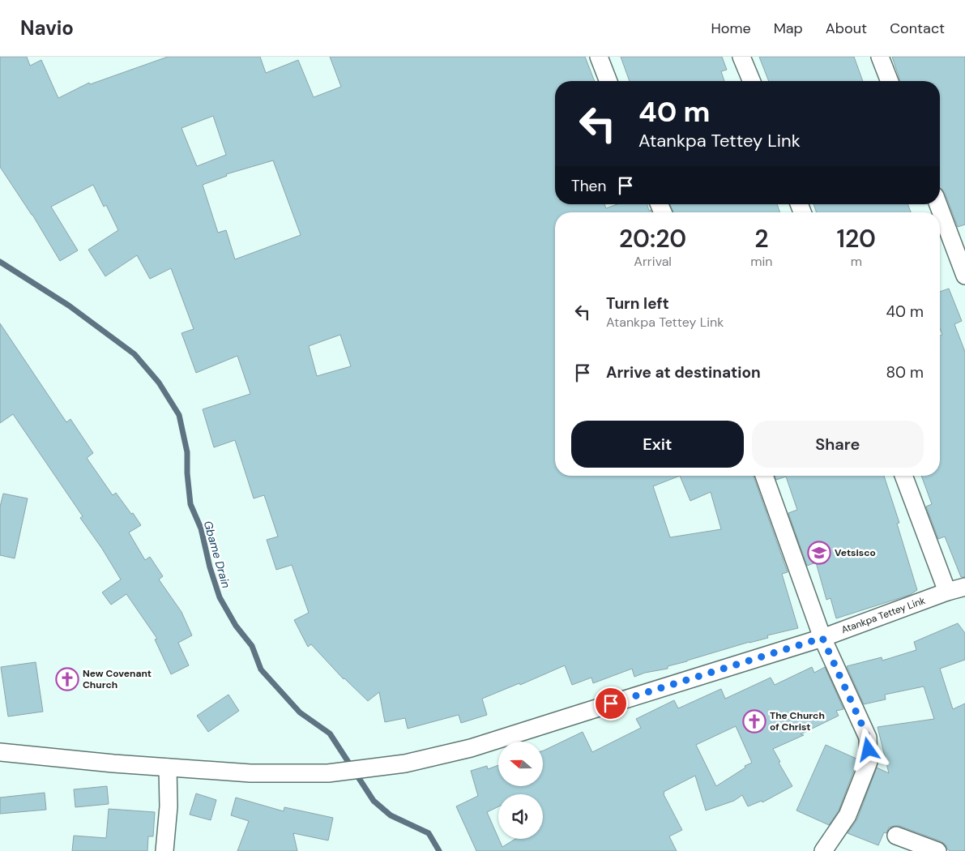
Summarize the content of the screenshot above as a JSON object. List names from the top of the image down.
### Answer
{
  "streets": {
    "street": ["Atankpa Tettey Link"]
  },
  "water": ["Gbame Drain"],
  "places": {
    "school or university": ["Vetsisco"],
    "church": ["New Covenant Church", "The Church of Christ"]
  },
  "north": "left",
  "page": {
    "header": "Navio",
    "nav": [
      "Home",
      "Map",
      "About",
      "Contact"
    ],
    "turn": ["40 m", "Atankpa Tettey Link"],
    "then": "Then",
    "eta": [
      "20:20",
      "Arrival",
      "2",
      "min",
      "120",
      "m"
    ],
    "list": [
      {
        "name": "Turn left",
        "note": "Atankpa Tettey Link",
        "value": "40 m"
      },
      {
        "name": "Arrive at destination",
        "value": "80 m"
      }
    ],
    "buttons": ["Exit", "Share"]
  }
}
